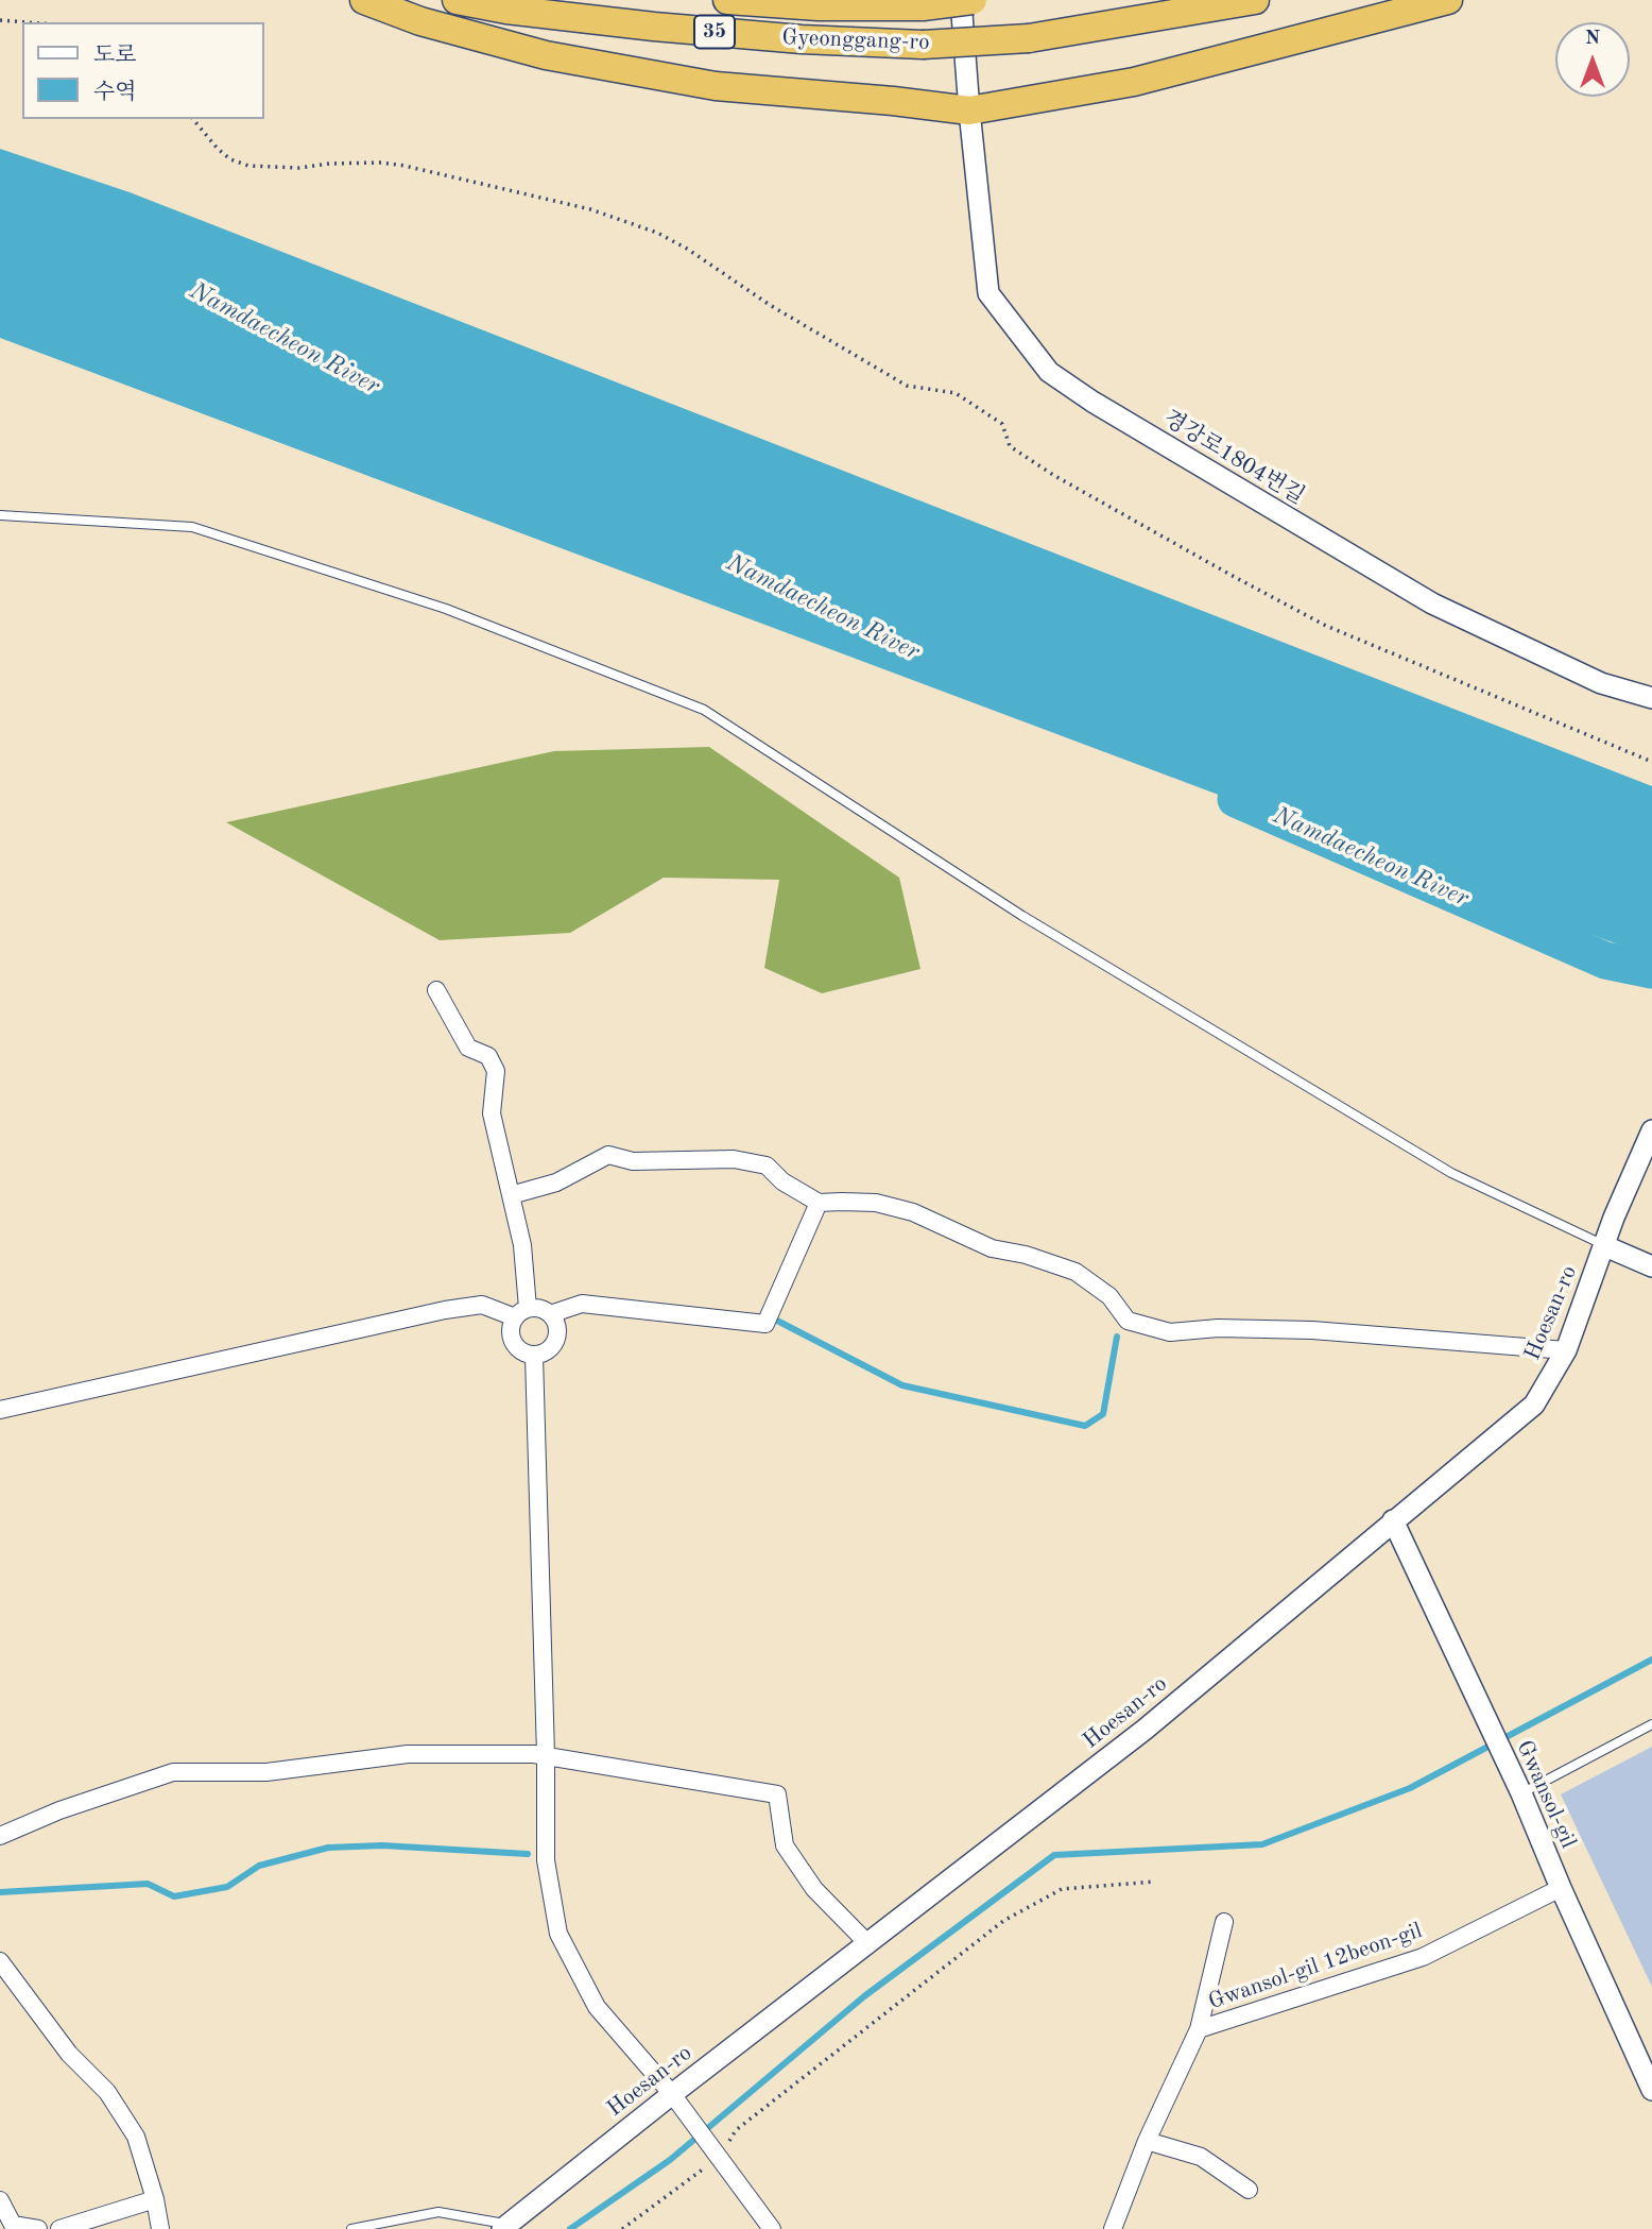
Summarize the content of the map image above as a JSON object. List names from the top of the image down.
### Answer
{
  "streets": {
    "highway": ["35", "Gyeonggang-ro"],
    "street": [
      "경강로1804번길",
      "Hoesan-ro",
      "Gwansol-gil",
      "Gwansol-gil 12beon-gil"
    ]
  },
  "crossings": [
    ["Hoesan-ro", "Gwansol-gil"],
    ["Gwansol-gil", "Gwansol-gil 12beon-gil"]
  ],
  "water": ["Namdaecheon River"],
  "legend": ["도로", "수역"],
  "north": "top"
}
